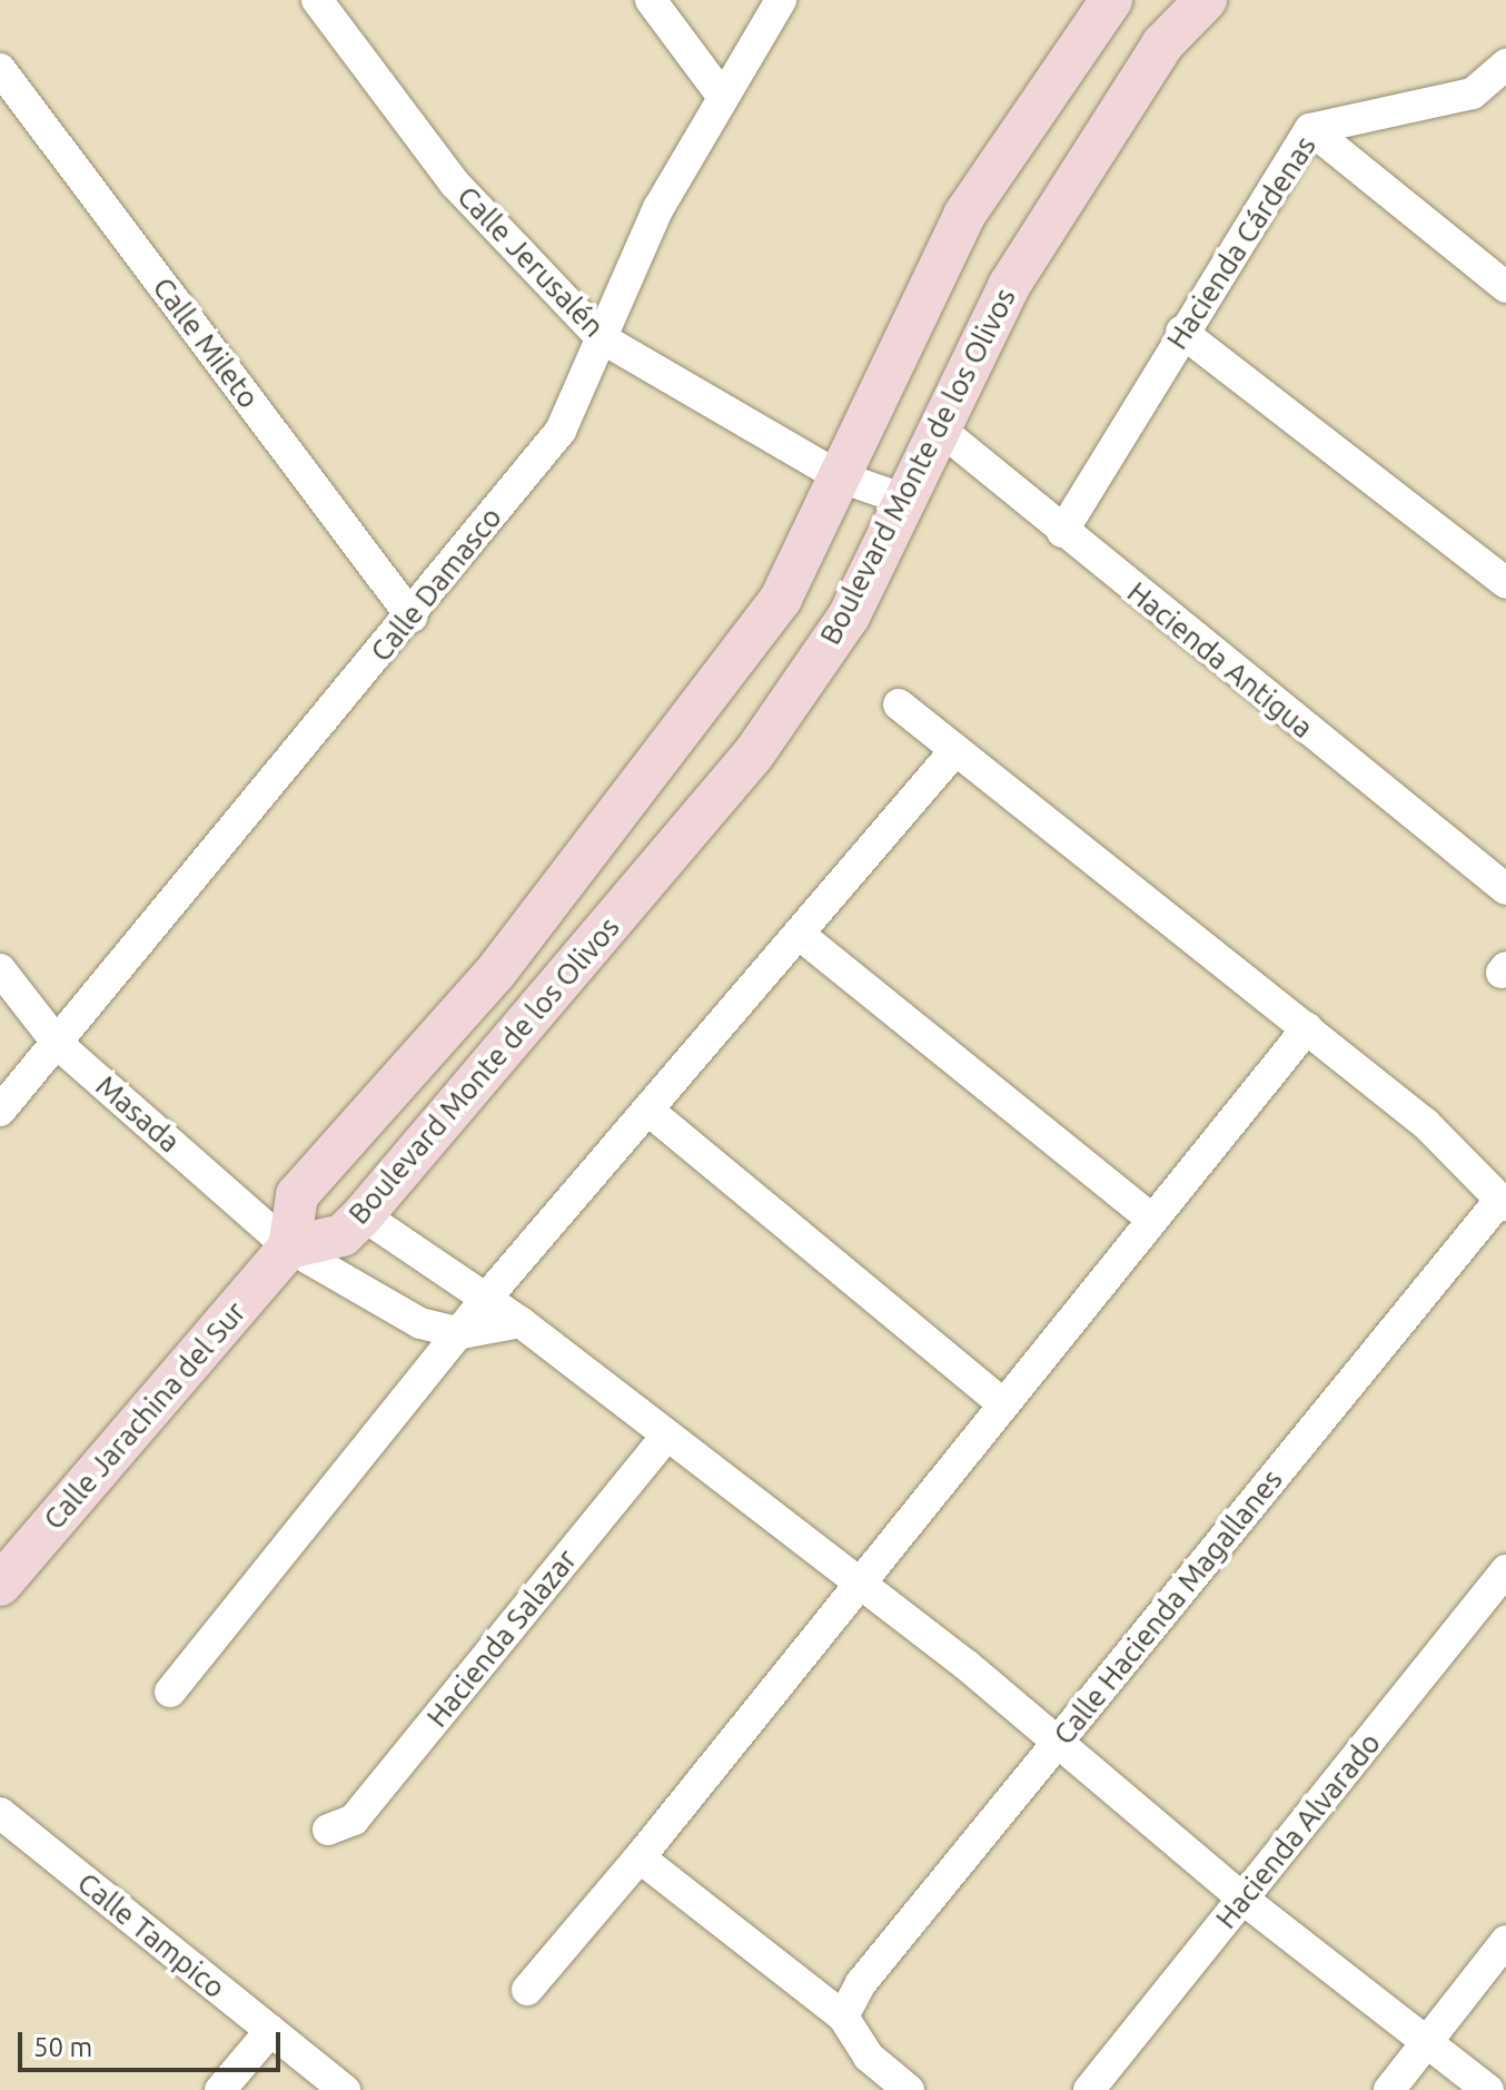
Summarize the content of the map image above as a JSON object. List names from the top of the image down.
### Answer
{
  "streets": {
    "street": [
      "Hacienda Cárdenas",
      "Calle Jerusalén",
      "Calle Mileto",
      "Boulevard Monte de los Olivos",
      "Calle Damasco",
      "Hacienda Antigua",
      "Masada",
      "Calle Jarachina del Sur",
      "Calle Hacienda Magallanes",
      "Hacienda Salazar",
      "Hacienda Alvarado",
      "Calle Tampico"
    ]
  },
  "crossings": [
    ["Hacienda Cárdenas", "Hacienda Antigua"],
    ["Calle Jerusalén", "Boulevard Monte de los Olivos"],
    ["Calle Jerusalén", "Calle Damasco"],
    ["Calle Mileto", "Calle Damasco"],
    ["Boulevard Monte de los Olivos", "Hacienda Antigua"],
    ["Boulevard Monte de los Olivos", "Masada"],
    ["Boulevard Monte de los Olivos", "Calle Jarachina del Sur"],
    ["Calle Damasco", "Masada"],
    ["Masada", "Calle Jarachina del Sur"]
  ],
  "scale_bar": "50 m"
}
